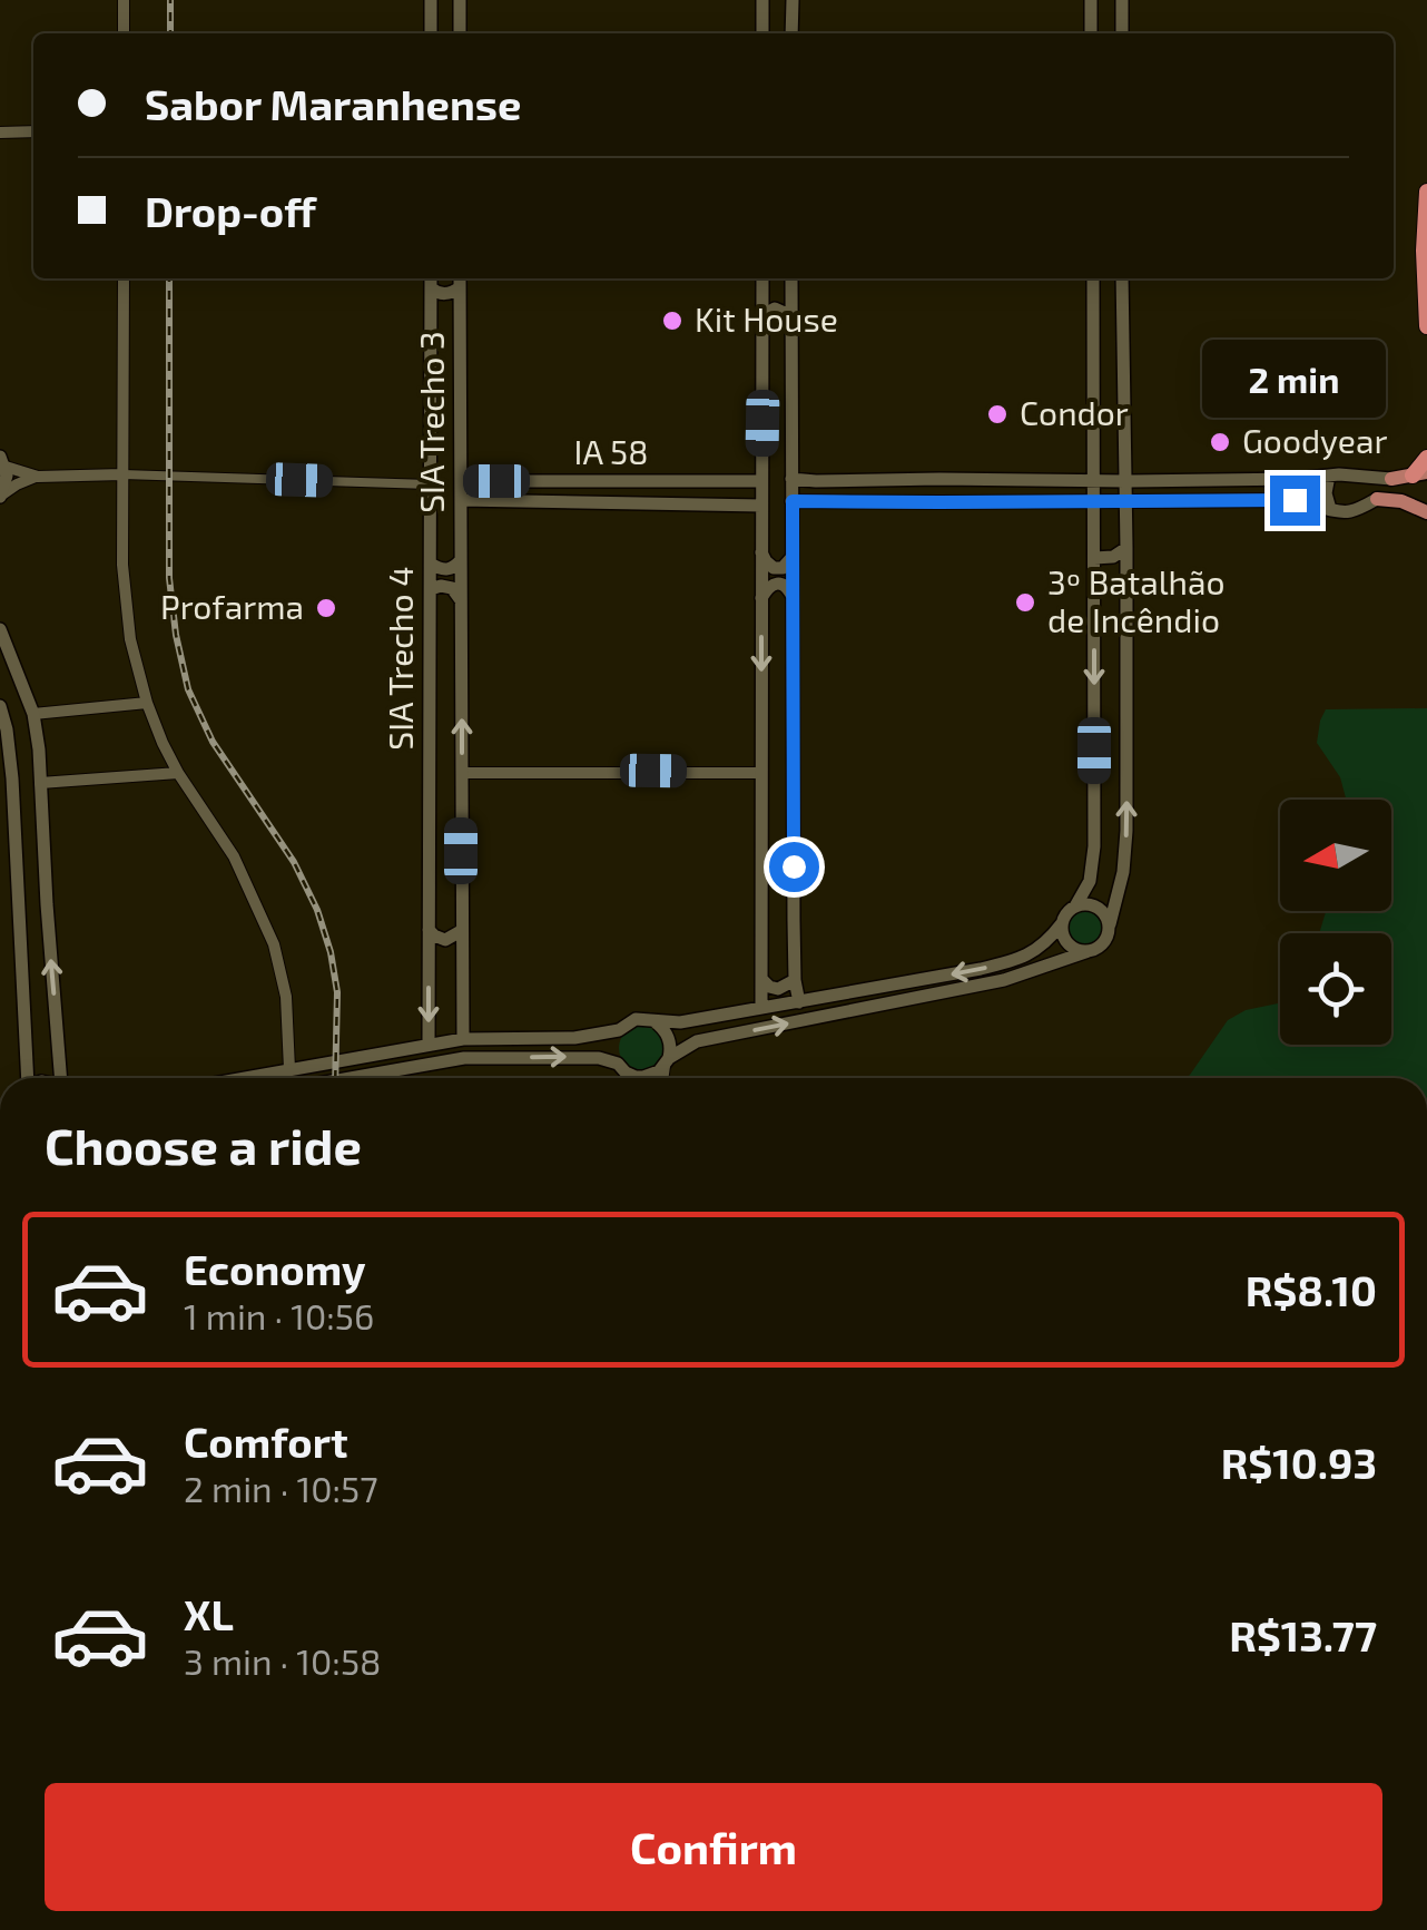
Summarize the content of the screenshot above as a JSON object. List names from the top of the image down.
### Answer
{
  "streets": {
    "main road": ["SIA Trecho 3", "IA 58", "SIA Trecho 4"]
  },
  "crossings": [
    ["SIA Trecho 3", "IA 58"]
  ],
  "places": [
    "Kit House",
    "Condor",
    "Goodyear",
    "3º Batalhão de Incêndio",
    "Profarma"
  ],
  "north": "left",
  "page": {
    "banner": ["Sabor Maranhense", "Drop-off"],
    "bubble": "2 min",
    "heading": "Choose a ride",
    "list": [
      {
        "name": "Economy",
        "note": "1 min · 10:56",
        "value": "R$8.10"
      },
      {
        "name": "Comfort",
        "note": "2 min · 10:57",
        "value": "R$10.93"
      },
      {
        "name": "XL",
        "note": "3 min · 10:58",
        "value": "R$13.77"
      }
    ],
    "buttons": "Confirm"
  }
}
